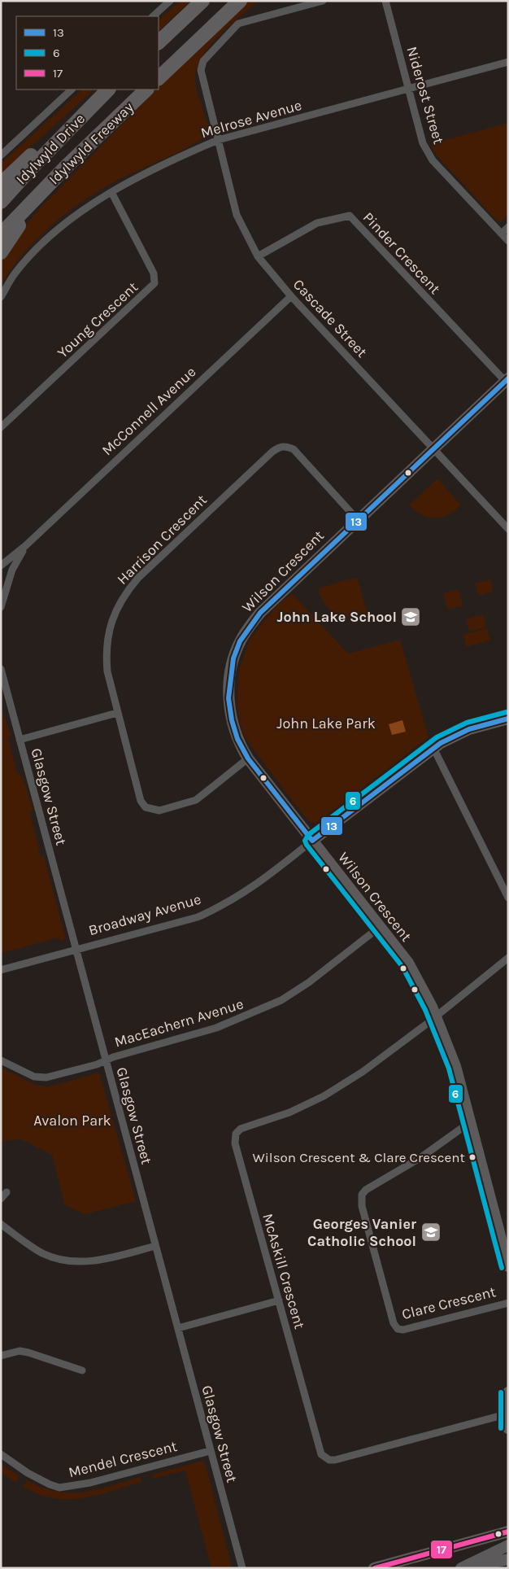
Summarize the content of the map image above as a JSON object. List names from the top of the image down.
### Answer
{
  "streets": {
    "highway": ["Idylwyld Freeway", "Idylwyld Drive"],
    "street": [
      "Niderost Street",
      "Melrose Avenue",
      "Pinder Crescent",
      "Cascade Street",
      "Young Crescent",
      "McConnell Avenue",
      "Harrison Crescent",
      "Wilson Crescent",
      "Glasgow Street",
      "Broadway Avenue",
      "MacEachern Avenue",
      "McAskill Crescent",
      "Clare Crescent",
      "Mendel Crescent"
    ]
  },
  "crossings": [
    ["Niderost Street", "Melrose Avenue"],
    ["Melrose Avenue", "Cascade Street"],
    ["Melrose Avenue", "Young Crescent"],
    ["Idylwyld Freeway", "Idylwyld Drive"],
    ["Pinder Crescent", "Cascade Street"],
    ["Pinder Crescent", "Wilson Crescent"],
    ["Cascade Street", "McConnell Avenue"],
    ["Cascade Street", "Wilson Crescent"],
    ["Harrison Crescent", "Wilson Crescent"],
    ["Wilson Crescent", "Broadway Avenue"],
    ["Wilson Crescent", "MacEachern Avenue"],
    ["Wilson Crescent", "McAskill Crescent"],
    ["Wilson Crescent", "Clare Crescent"],
    ["Glasgow Street", "Broadway Avenue"],
    ["Glasgow Street", "MacEachern Avenue"],
    ["Glasgow Street", "Mendel Crescent"]
  ],
  "parks": ["John Lake Park", "Avalon Park"],
  "places": {
    "school or university": ["John Lake School", "Georges Vanier Catholic School"],
    "other": ["Wilson Crescent & Clare Crescent"]
  },
  "lines": ["transit line 13", "transit line 6", "transit line 17"],
  "legend": ["13", "6", "17"]
}
